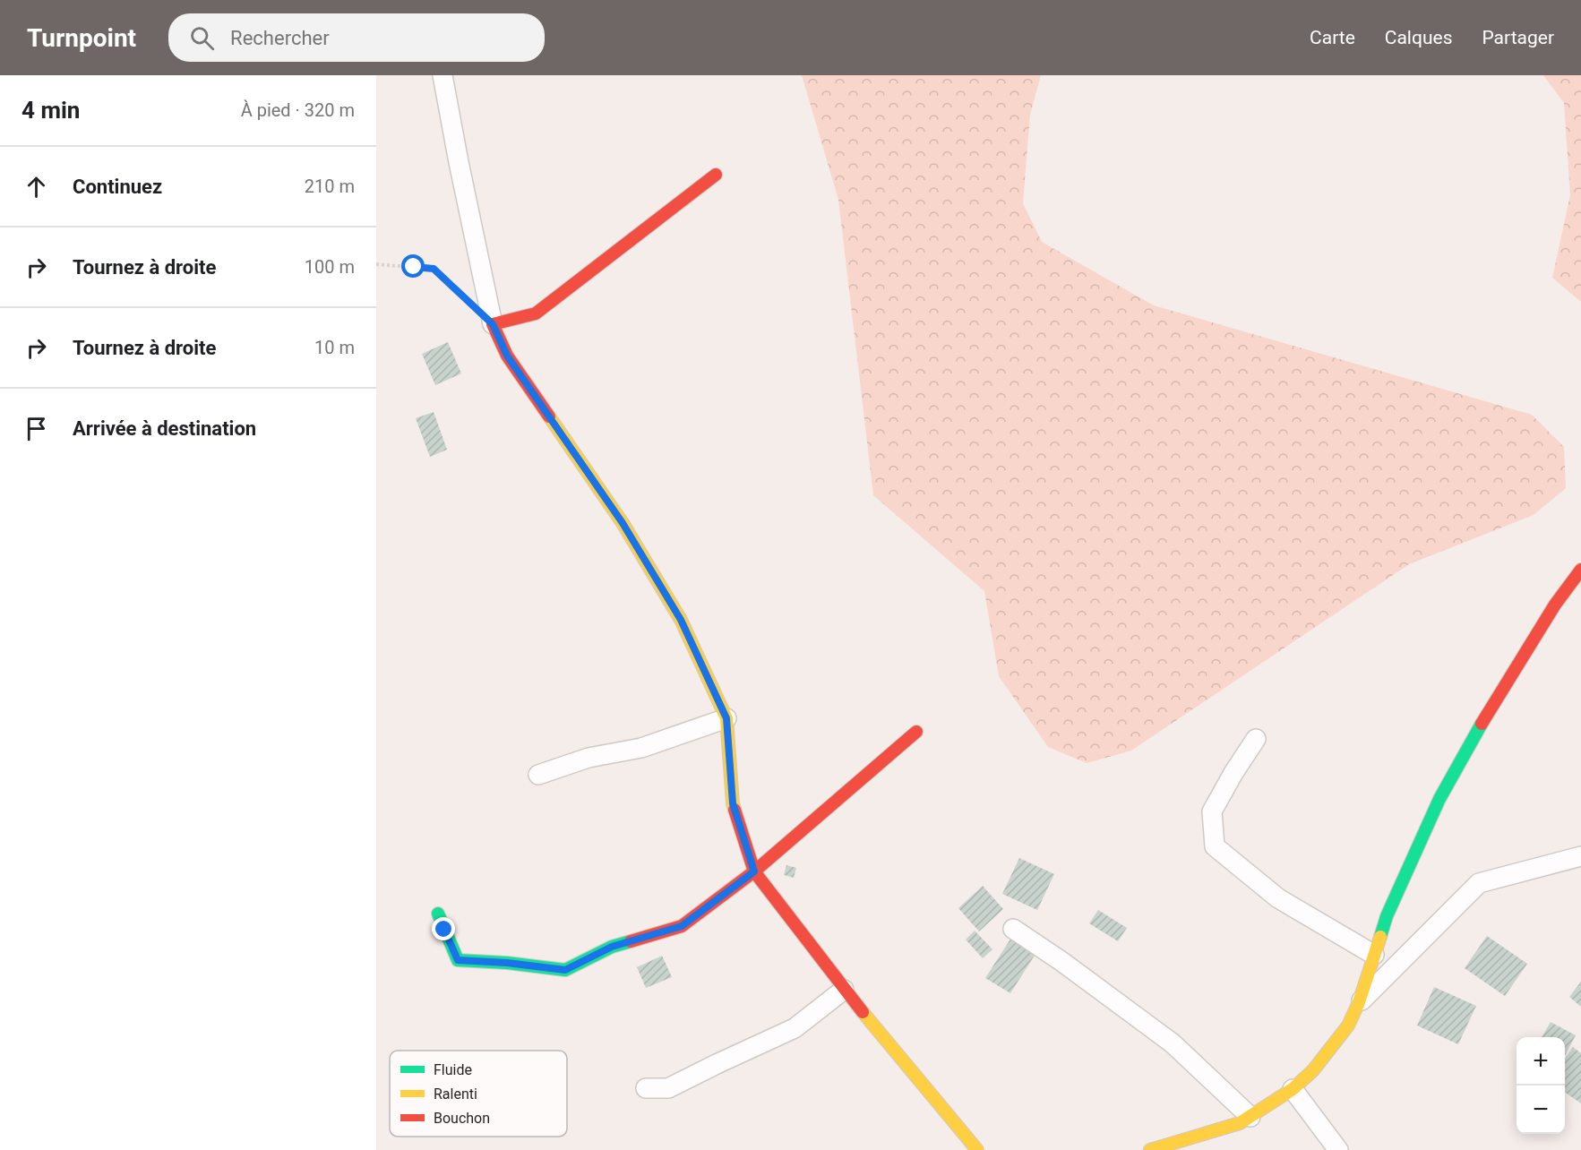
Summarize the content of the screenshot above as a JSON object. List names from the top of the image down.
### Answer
{
  "legend": ["Fluide", "Ralenti", "Bouchon"],
  "page": {
    "header": "Turnpoint",
    "search": "Rechercher",
    "nav": ["Carte", "Calques", "Partager"],
    "heading": ["4 min", "À pied · 320 m"],
    "list": [
      ["Continuez", "210 m"],
      ["Tournez à droite", "100 m"],
      ["Tournez à droite", "10 m"],
      "Arrivée à destination"
    ],
    "map_buttons": ["+", "−"]
  }
}
